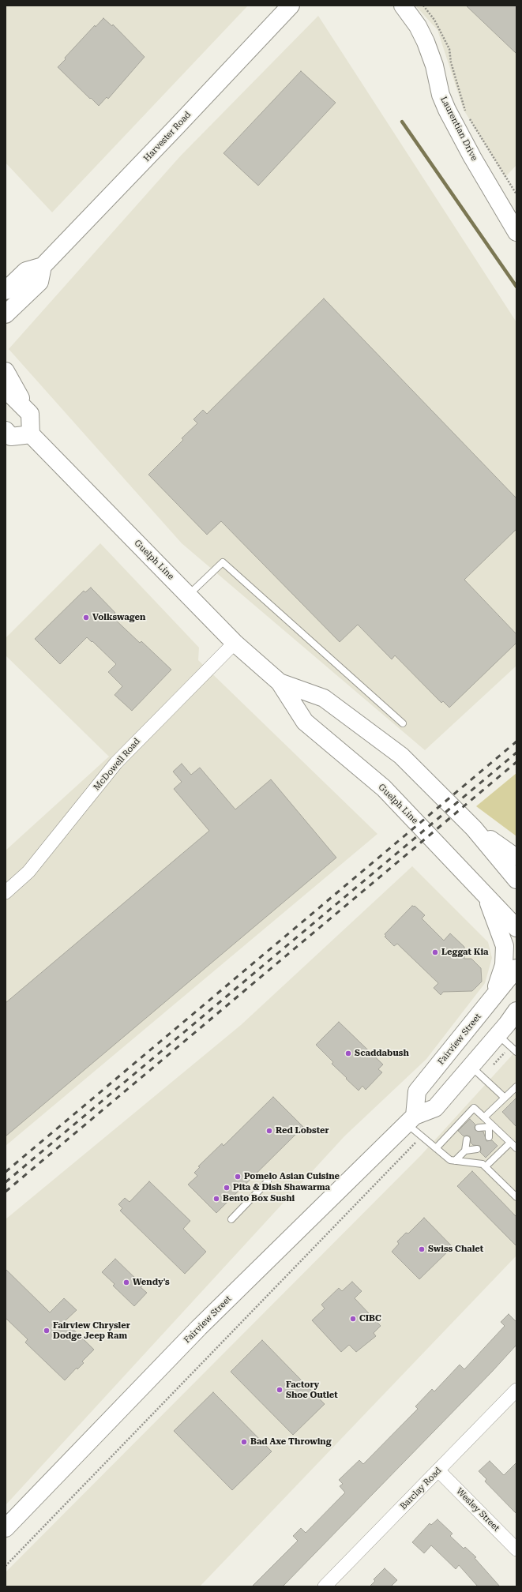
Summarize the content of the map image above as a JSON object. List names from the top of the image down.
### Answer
{
  "streets": {
    "main road": [
      "Laurentian Drive",
      "Harvester Road",
      "Guelph Line",
      "Fairview Street"
    ],
    "street": ["McDowell Road", "Barclay Road", "Wesley Street"]
  },
  "crossings": [
    ["Guelph Line", "McDowell Road"],
    ["Barclay Road", "Wesley Street"]
  ],
  "places": [
    "Volkswagen",
    "Leggat Kia",
    "Scaddabush",
    "Red Lobster",
    "Pomelo Asian Cuisine",
    "Pita & Dish Shawarma",
    "Bento Box Sushi",
    "Swiss Chalet",
    "Wendy's",
    "CIBC",
    "Fairview Chrysler Dodge Jeep Ram",
    "Factory Shoe Outlet",
    "Bad Axe Throwing"
  ]
}
